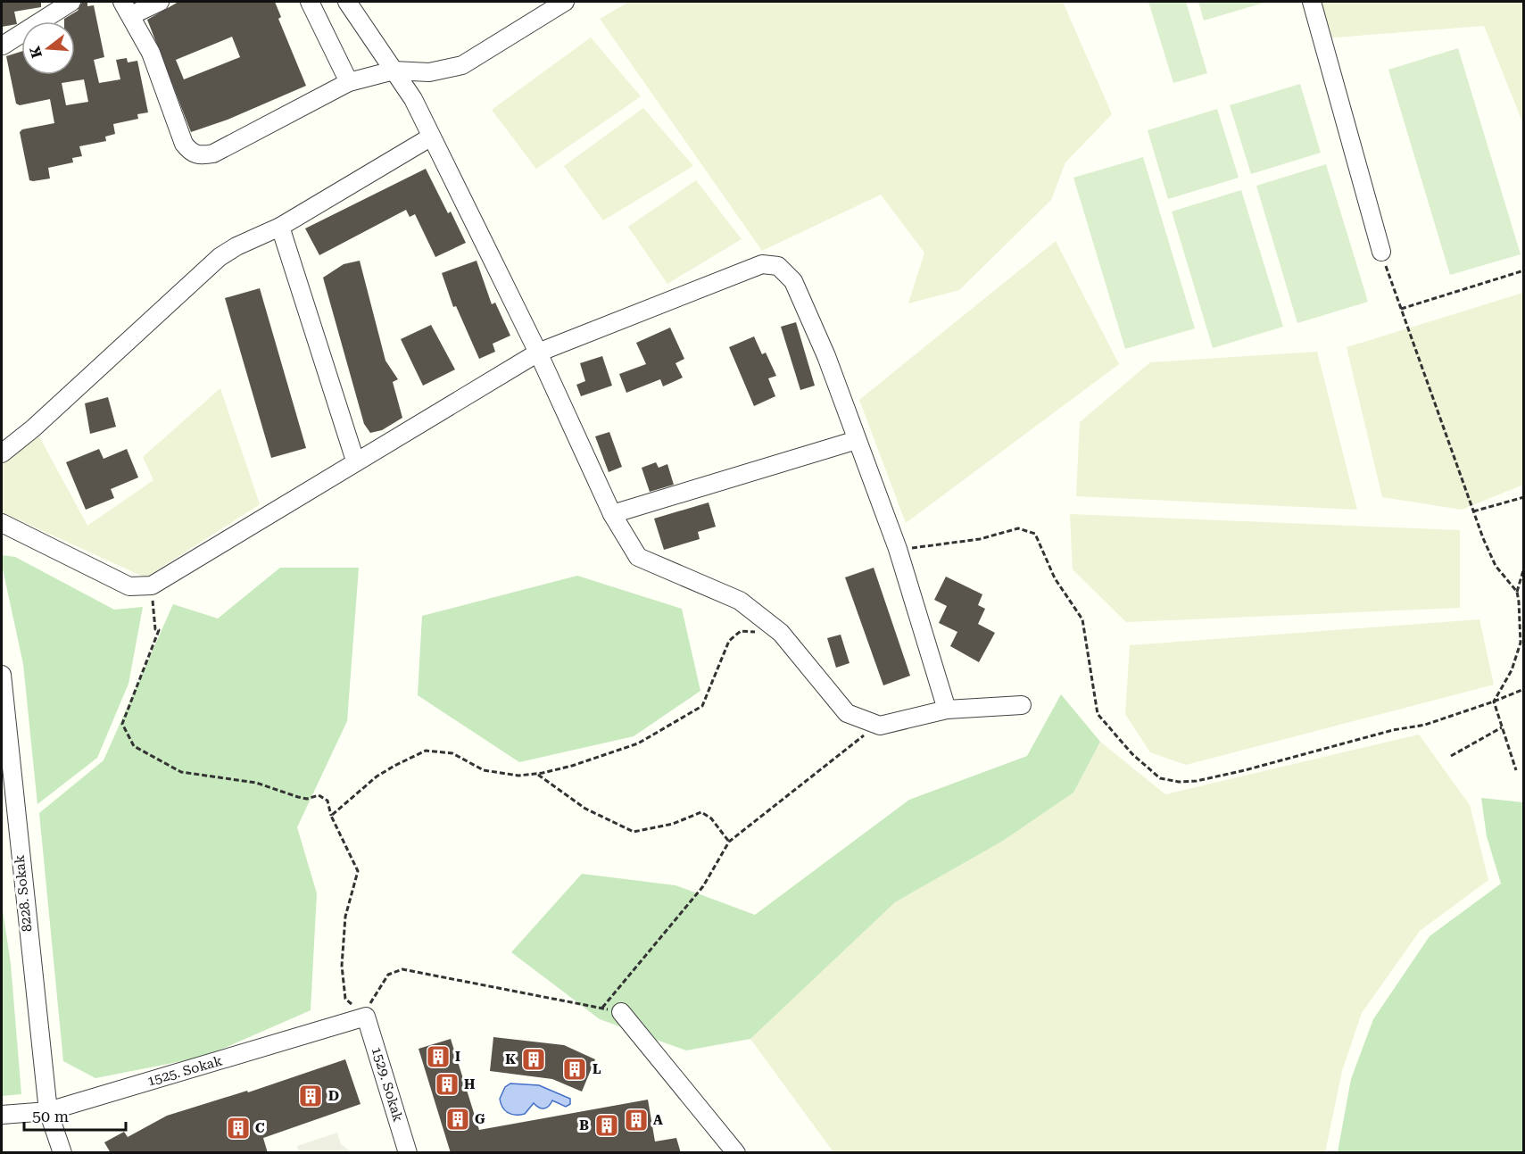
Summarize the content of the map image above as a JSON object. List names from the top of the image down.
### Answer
{
  "streets": {
    "street": ["8228. Sokak", "1525. Sokak", "1529. Sokak"]
  },
  "crossings": [
    ["8228. Sokak", "1525. Sokak"],
    ["1525. Sokak", "1529. Sokak"]
  ],
  "places": {
    "building": [
      "I",
      "K",
      "L",
      "H",
      "D",
      "G",
      "A",
      "B",
      "C"
    ]
  },
  "scale_bar": "50 m",
  "north": "left"
}
